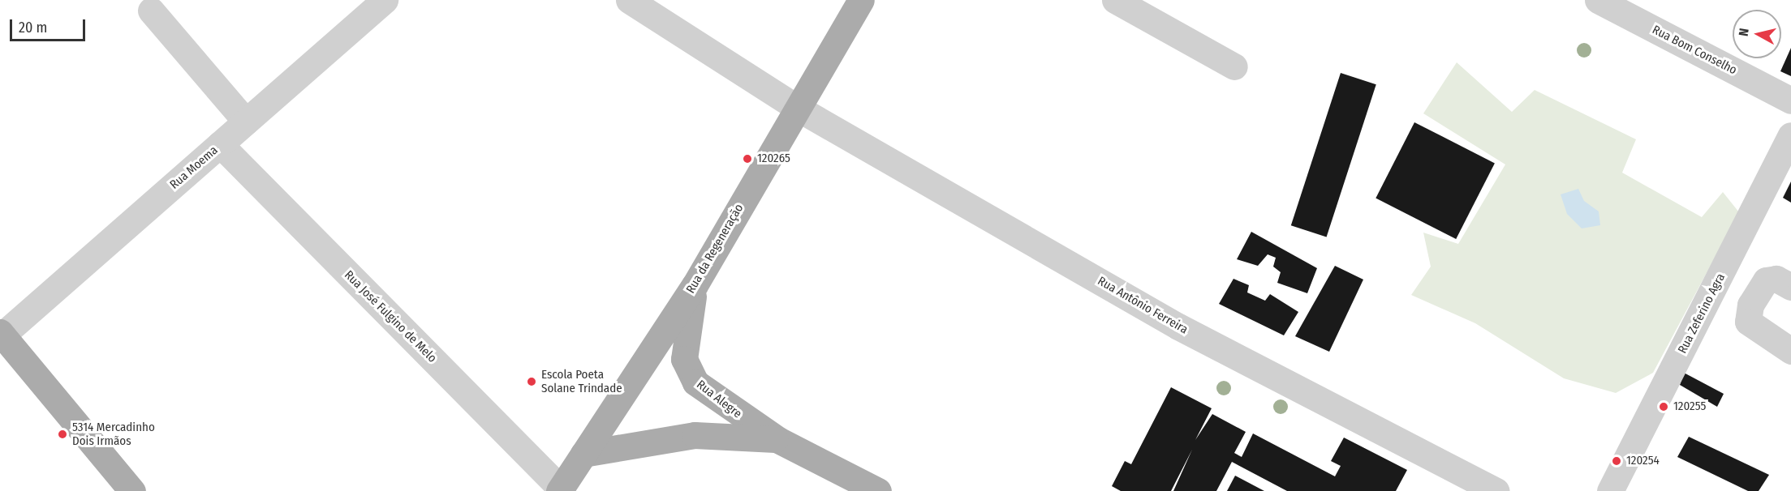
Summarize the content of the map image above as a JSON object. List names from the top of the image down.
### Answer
{
  "streets": {
    "main road": ["Rua da Regeneração", "Rua Alegre"],
    "street": [
      "Rua Bom Conselho",
      "Rua Moema",
      "Rua Antônio Ferreira",
      "Rua Zeferino Agra",
      "Rua José Fulgino de Melo"
    ]
  },
  "crossings": [
    ["Rua Moema", "Rua José Fulgino de Melo"],
    ["Rua da Regeneração", "Rua Antônio Ferreira"],
    ["Rua da Regeneração", "Rua José Fulgino de Melo"],
    ["Rua da Regeneração", "Rua Alegre"]
  ],
  "places": [
    "120265",
    "Escola Poeta Solane Trindade",
    "120255",
    "5314 Mercadinho Dois Irmãos",
    "120254"
  ],
  "scale_bar": "20 m",
  "north": "left"
}
